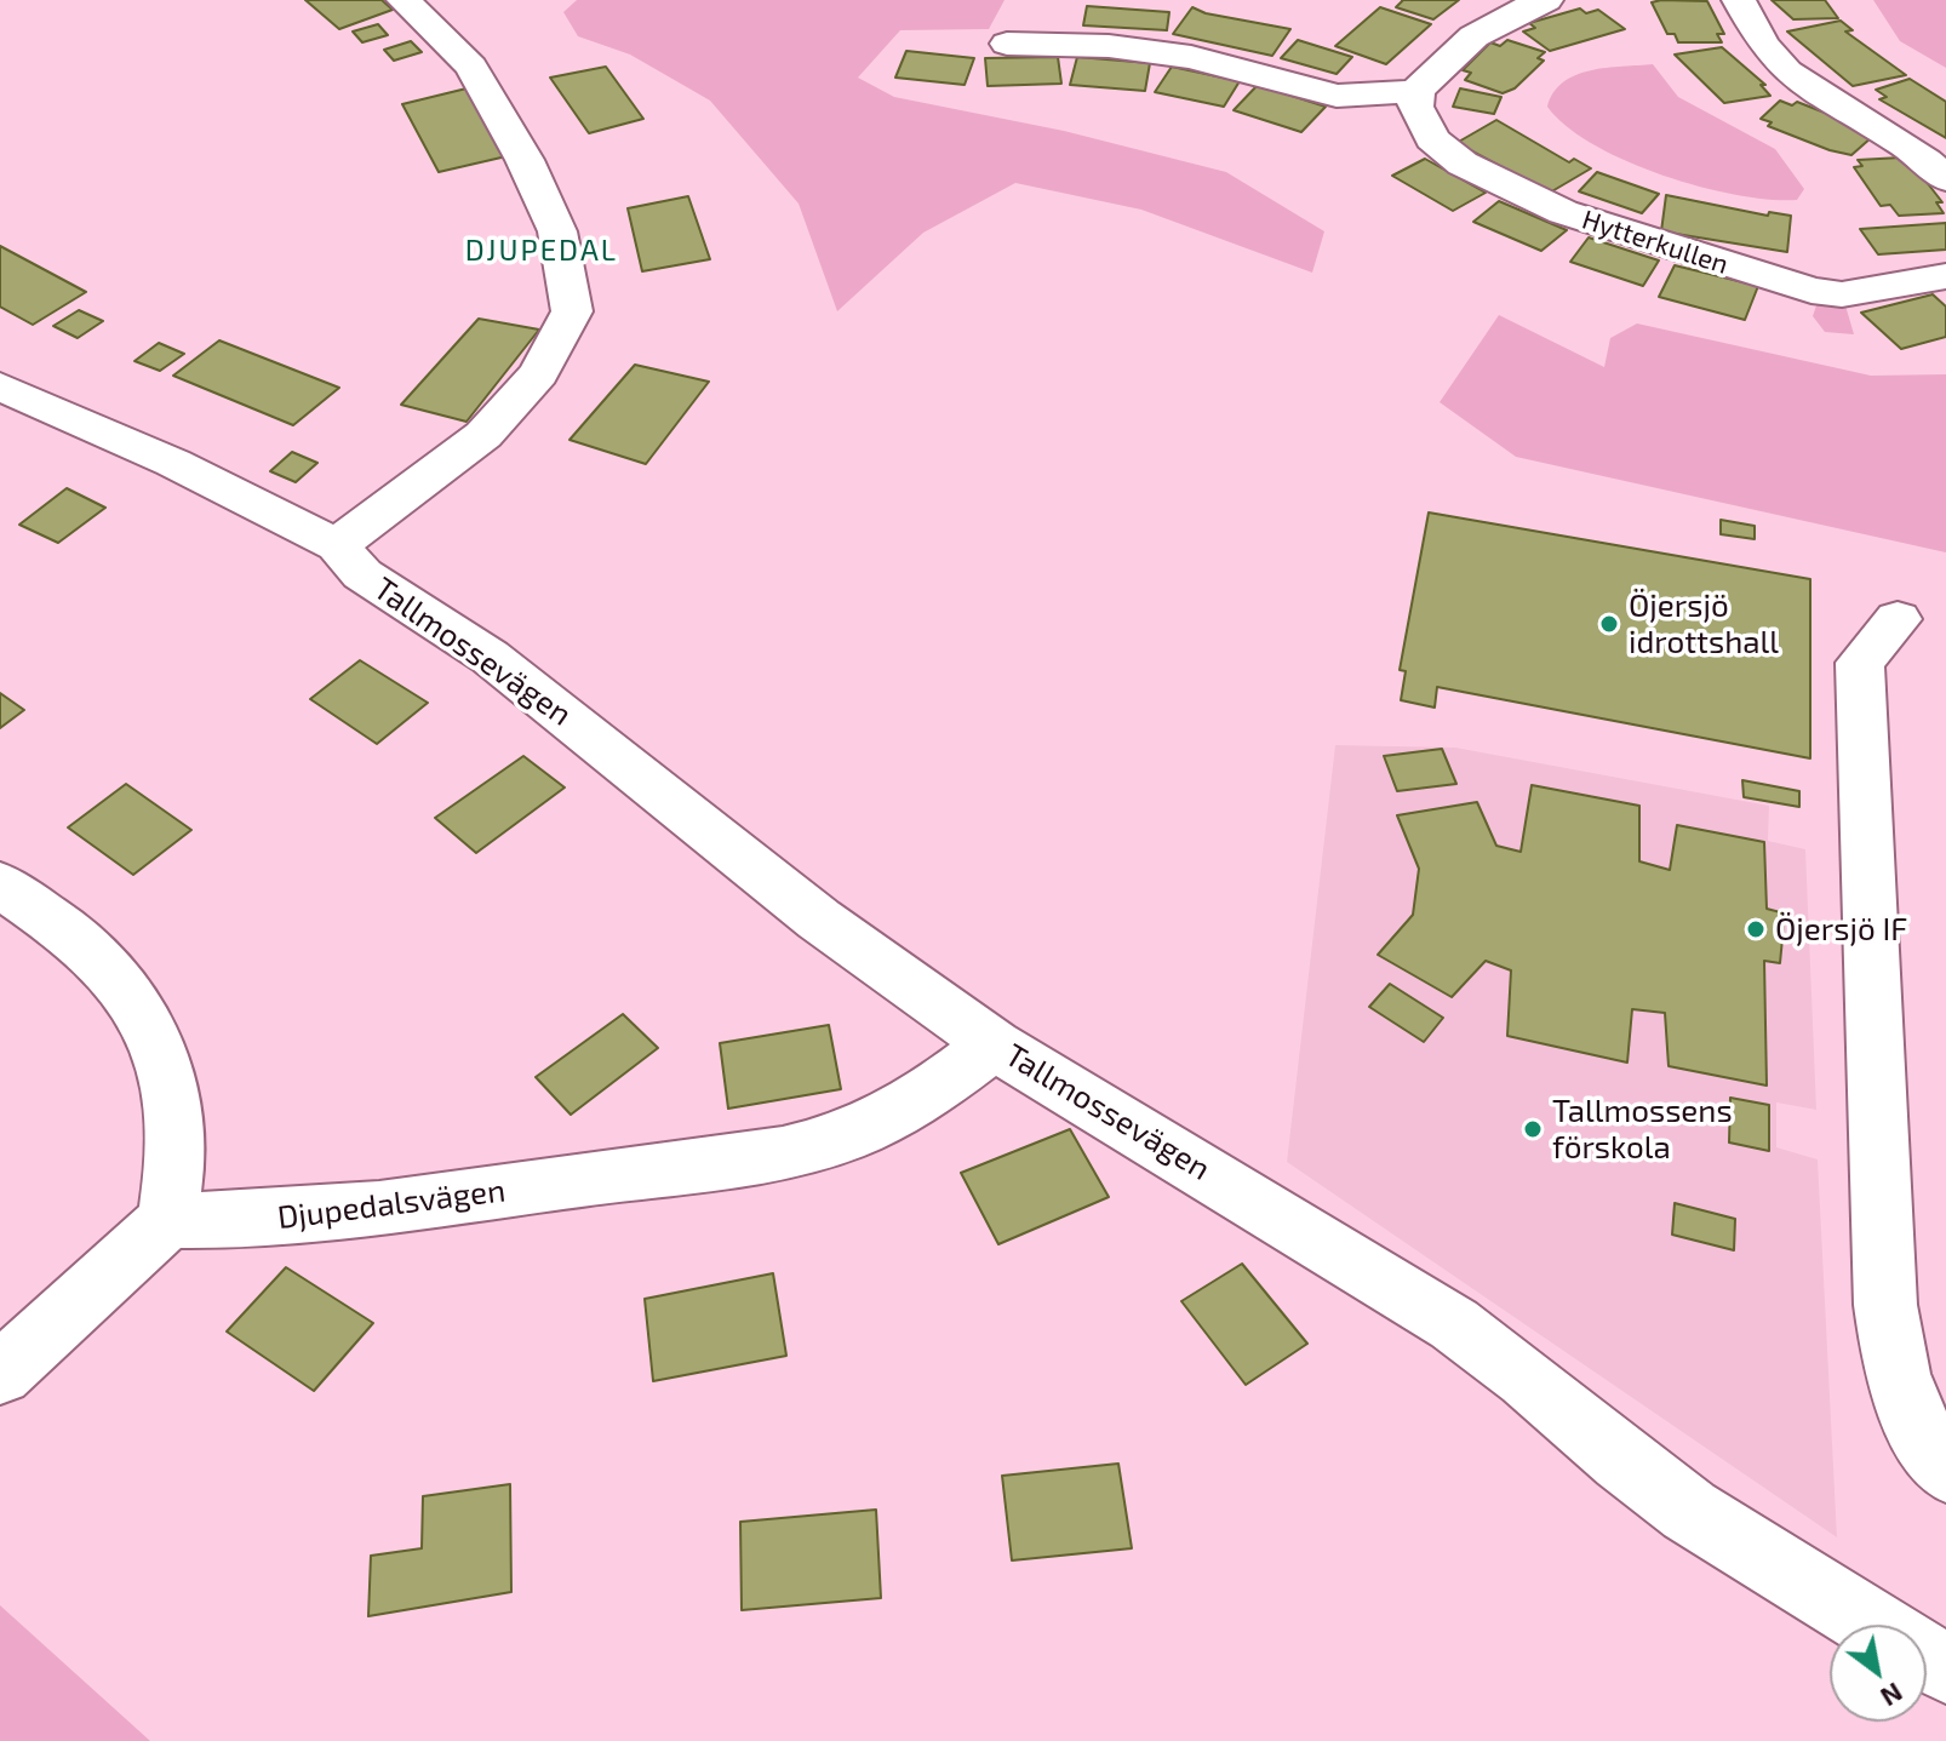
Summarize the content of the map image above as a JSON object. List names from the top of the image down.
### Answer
{
  "streets": {
    "street": ["Hytterkullen", "Tallmossevägen", "Djupedalsvägen"]
  },
  "crossings": [
    ["Tallmossevägen", "Djupedalsvägen"]
  ],
  "districts": ["DJUPEDAL"],
  "places": ["Öjersjö idrottshall", "Öjersjö IF", "Tallmossens förskola"],
  "north": "bottom right"
}
